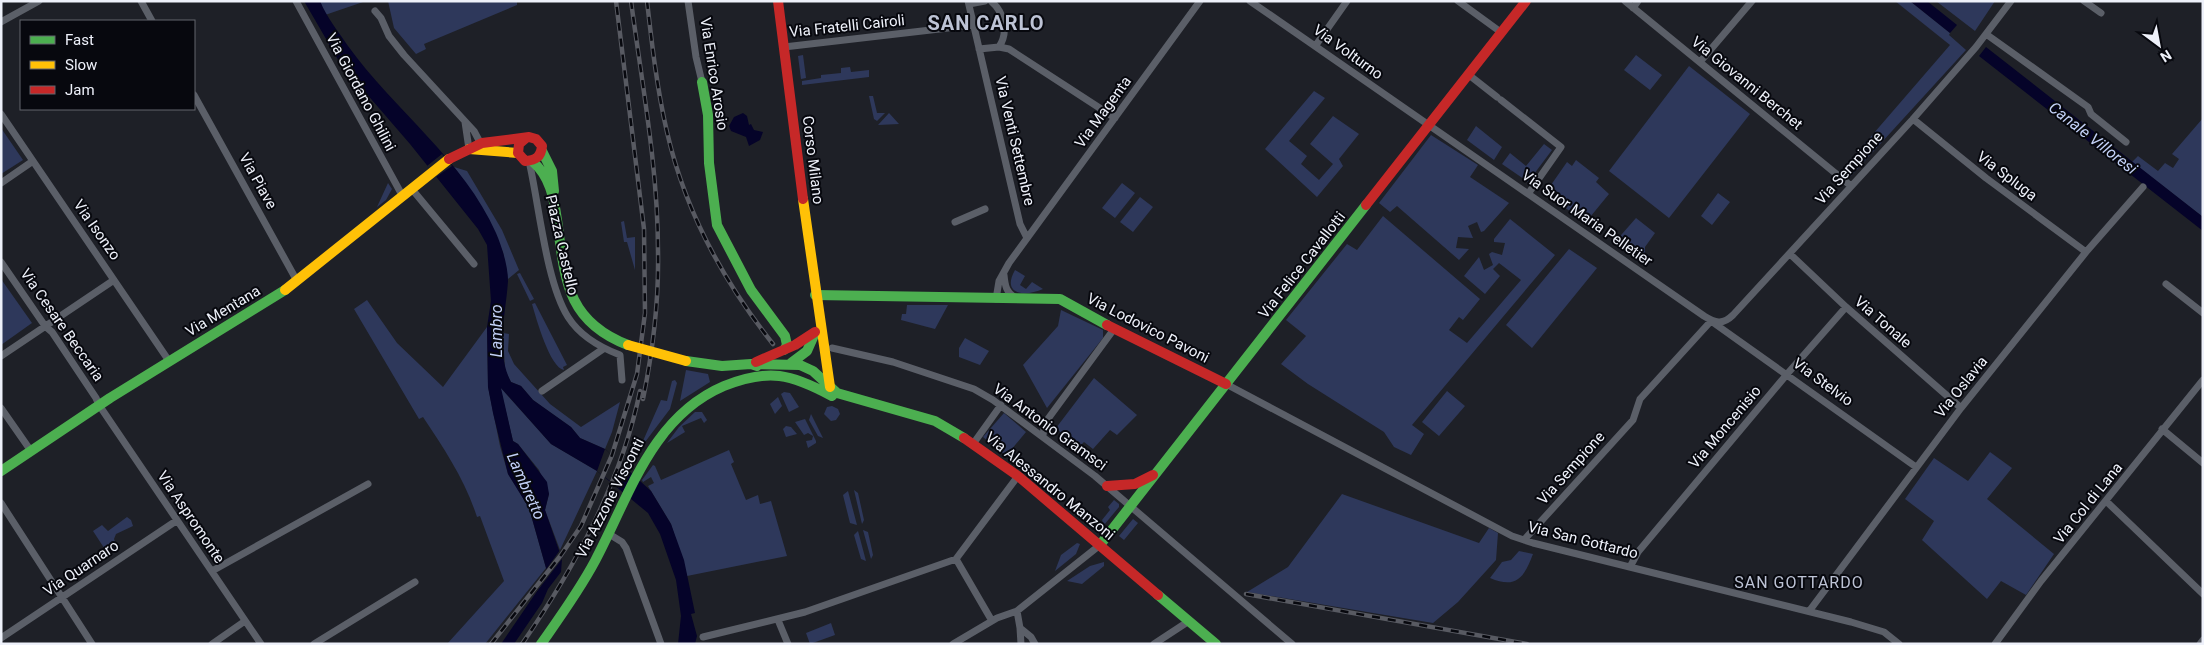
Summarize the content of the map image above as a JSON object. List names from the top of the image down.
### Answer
{
  "streets": {
    "street": [
      "Via Fratelli Cairoli",
      "Via Volturno",
      "Via Enrico Arosio",
      "Via Giovanni Berchet",
      "Via Giordano Ghilini",
      "Via Magenta",
      "Via Venti Settembre",
      "Corso Milano",
      "Via Sempione",
      "Via Spluga",
      "Via Piave",
      "Via Suor Maria Pelletier",
      "Via Isonzo",
      "Piazza Castello",
      "Via Felice Cavallotti",
      "Via Mentana",
      "Via Tonale",
      "Via Cesare Beccaria",
      "Via Lodovico Pavoni",
      "Via Stelvio",
      "Via Oslavia",
      "Via Antonio Gramsci",
      "Via Moncenisio",
      "Via Alessandro Manzoni",
      "Via Azzone Visconti",
      "Via Col di Lana",
      "Via Aspromonte",
      "Via San Gottardo",
      "Via Quarnaro"
    ]
  },
  "crossings": [
    ["Via Fratelli Cairoli", "Via Venti Settembre"],
    ["Via Fratelli Cairoli", "Corso Milano"],
    ["Via Volturno", "Via Suor Maria Pelletier"],
    ["Via Volturno", "Via Felice Cavallotti"],
    ["Via Giovanni Berchet", "Via Sempione"],
    ["Via Giordano Ghilini", "Via Mentana"],
    ["Via Magenta", "Via Venti Settembre"],
    ["Corso Milano", "Via Antonio Gramsci"],
    ["Corso Milano", "Via Alessandro Manzoni"],
    ["Via Sempione", "Via Spluga"],
    ["Via Sempione", "Via Suor Maria Pelletier"],
    ["Via Sempione", "Via Tonale"],
    ["Via Sempione", "Via Stelvio"],
    ["Via Sempione", "Via San Gottardo"],
    ["Via Spluga", "Via Oslavia"],
    ["Via Piave", "Via Mentana"],
    ["Via Suor Maria Pelletier", "Via Felice Cavallotti"],
    ["Via Suor Maria Pelletier", "Via Stelvio"],
    ["Via Isonzo", "Via Mentana"],
    ["Via Felice Cavallotti", "Via Lodovico Pavoni"],
    ["Via Felice Cavallotti", "Via Antonio Gramsci"],
    ["Via Felice Cavallotti", "Via Alessandro Manzoni"],
    ["Via Felice Cavallotti", "Via San Gottardo"],
    ["Via Mentana", "Via Cesare Beccaria"],
    ["Via Mentana", "Via Aspromonte"],
    ["Via Tonale", "Via Oslavia"],
    ["Via Tonale", "Via Moncenisio"],
    ["Via Cesare Beccaria", "Via Aspromonte"],
    ["Via Lodovico Pavoni", "Via San Gottardo"],
    ["Via Stelvio", "Via Oslavia"],
    ["Via Stelvio", "Via Moncenisio"],
    ["Via Oslavia", "Via San Gottardo"],
    ["Via Moncenisio", "Via San Gottardo"],
    ["Via Aspromonte", "Via Quarnaro"]
  ],
  "districts": ["SAN CARLO", "SAN GOTTARDO"],
  "water": ["Canale Villoresi", "Lambro", "Lambretto"],
  "legend": ["Fast", "Slow", "Jam"],
  "north": "bottom right"
}
